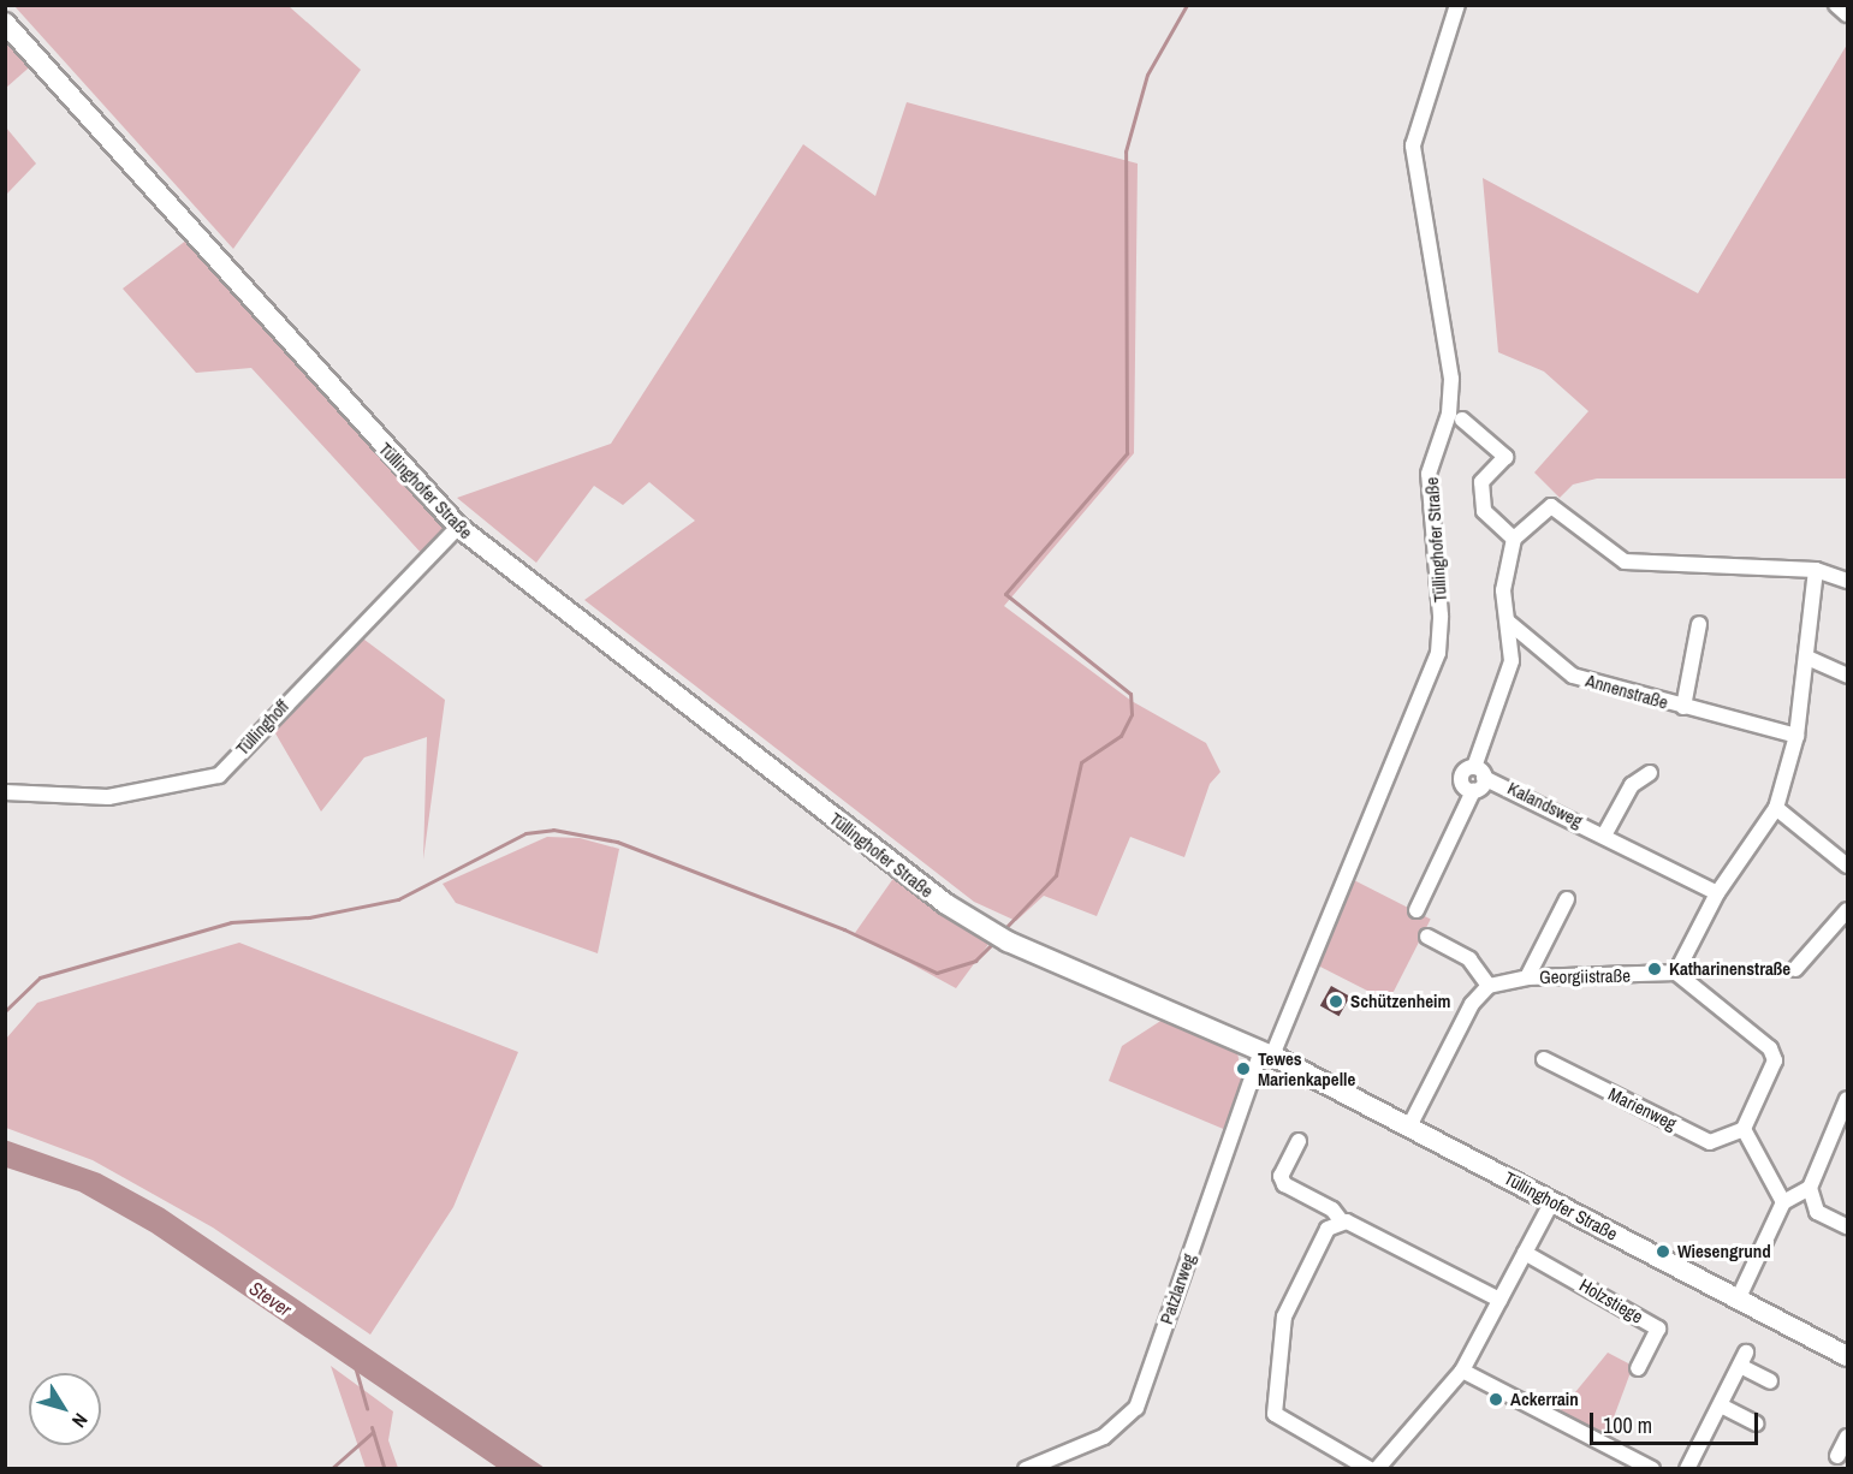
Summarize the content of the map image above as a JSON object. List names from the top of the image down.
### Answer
{
  "streets": {
    "main road": ["Tüllinghofer Straße"],
    "street": [
      "Annenstraße",
      "Tüllinghoff",
      "Kalandsweg",
      "Georgiistraße",
      "Marienweg",
      "Patzlarweg",
      "Holzstiege"
    ]
  },
  "crossings": [
    ["Tüllinghofer Straße", "Tüllinghoff"],
    ["Tüllinghofer Straße", "Patzlarweg"]
  ],
  "water": ["Stever"],
  "places": [
    "Katharinenstraße",
    "Schützenheim",
    "Tewes Marienkapelle",
    "Wiesengrund",
    "Ackerrain"
  ],
  "scale_bar": "100 m",
  "north": "bottom right"
}
